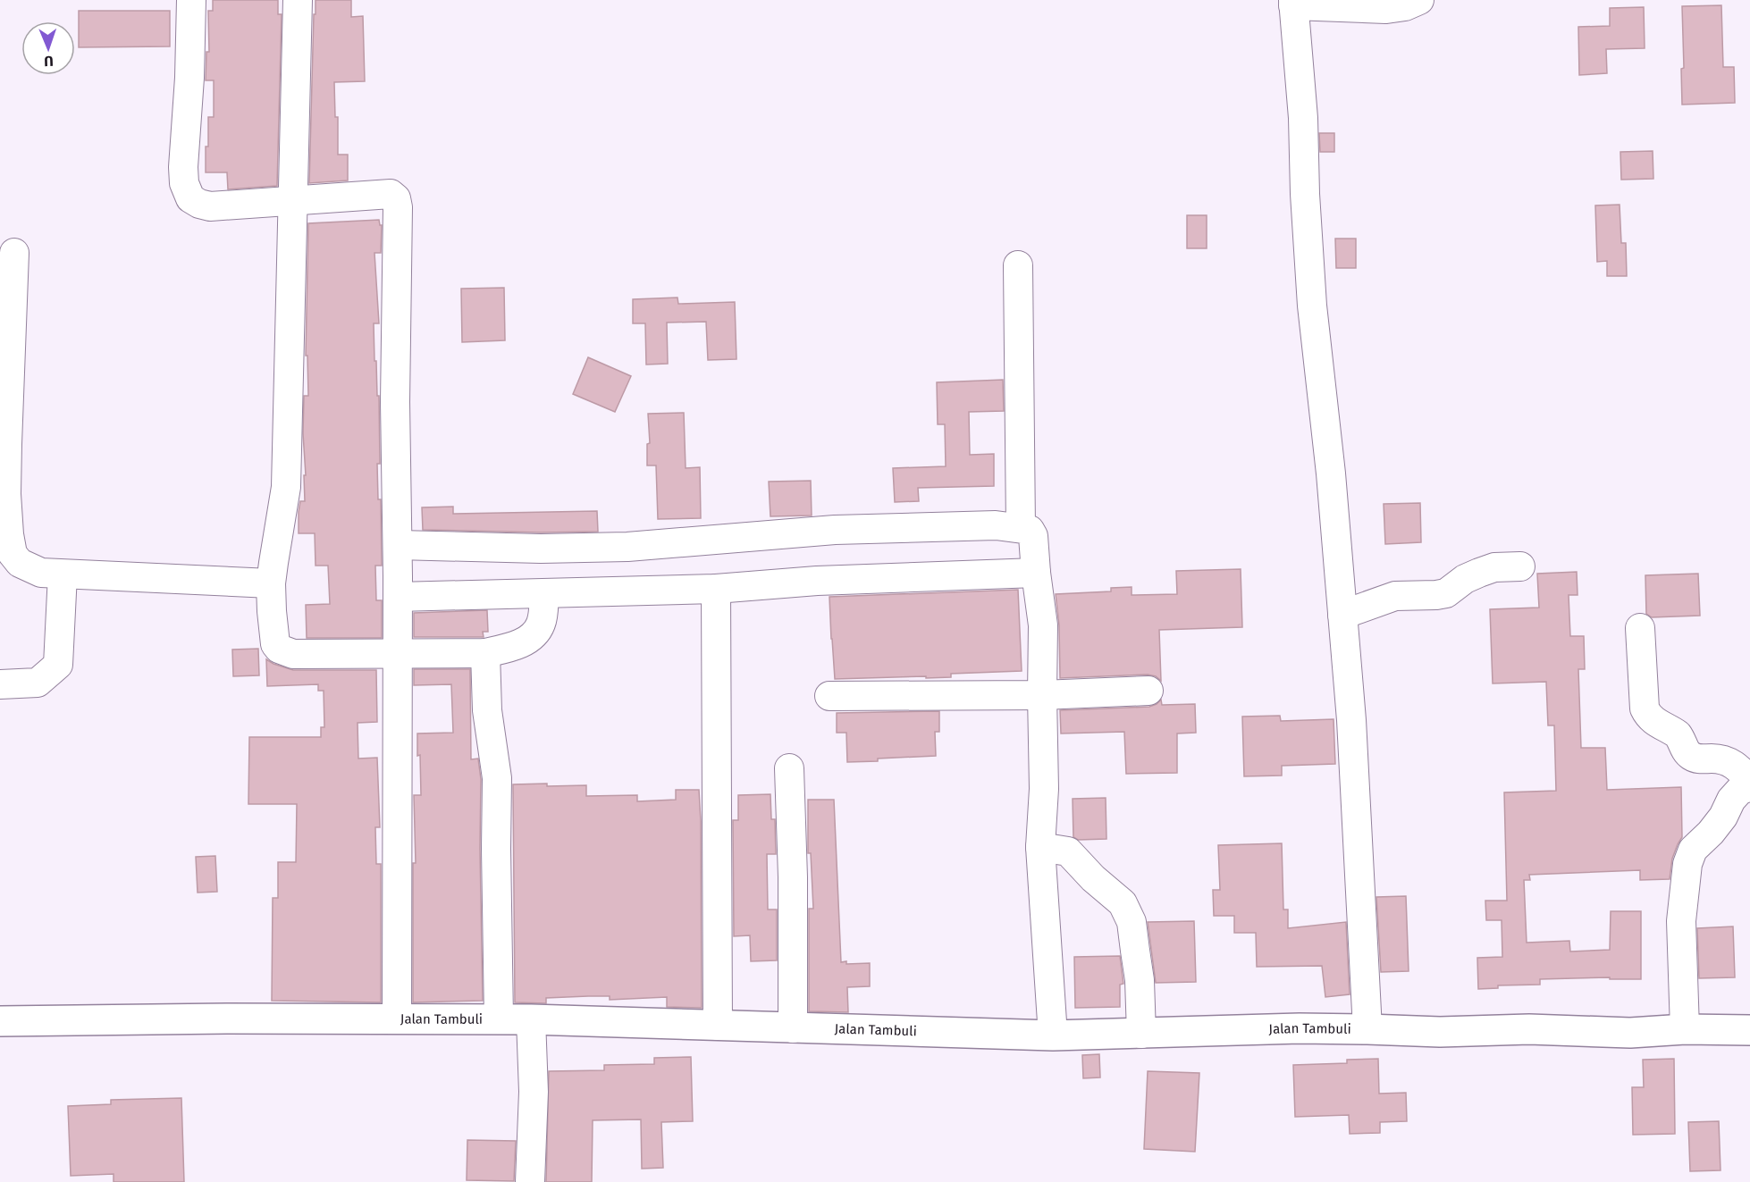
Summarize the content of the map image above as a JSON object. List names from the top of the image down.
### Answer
{
  "streets": {
    "street": ["Jalan Tambuli"]
  },
  "north": "bottom"
}
